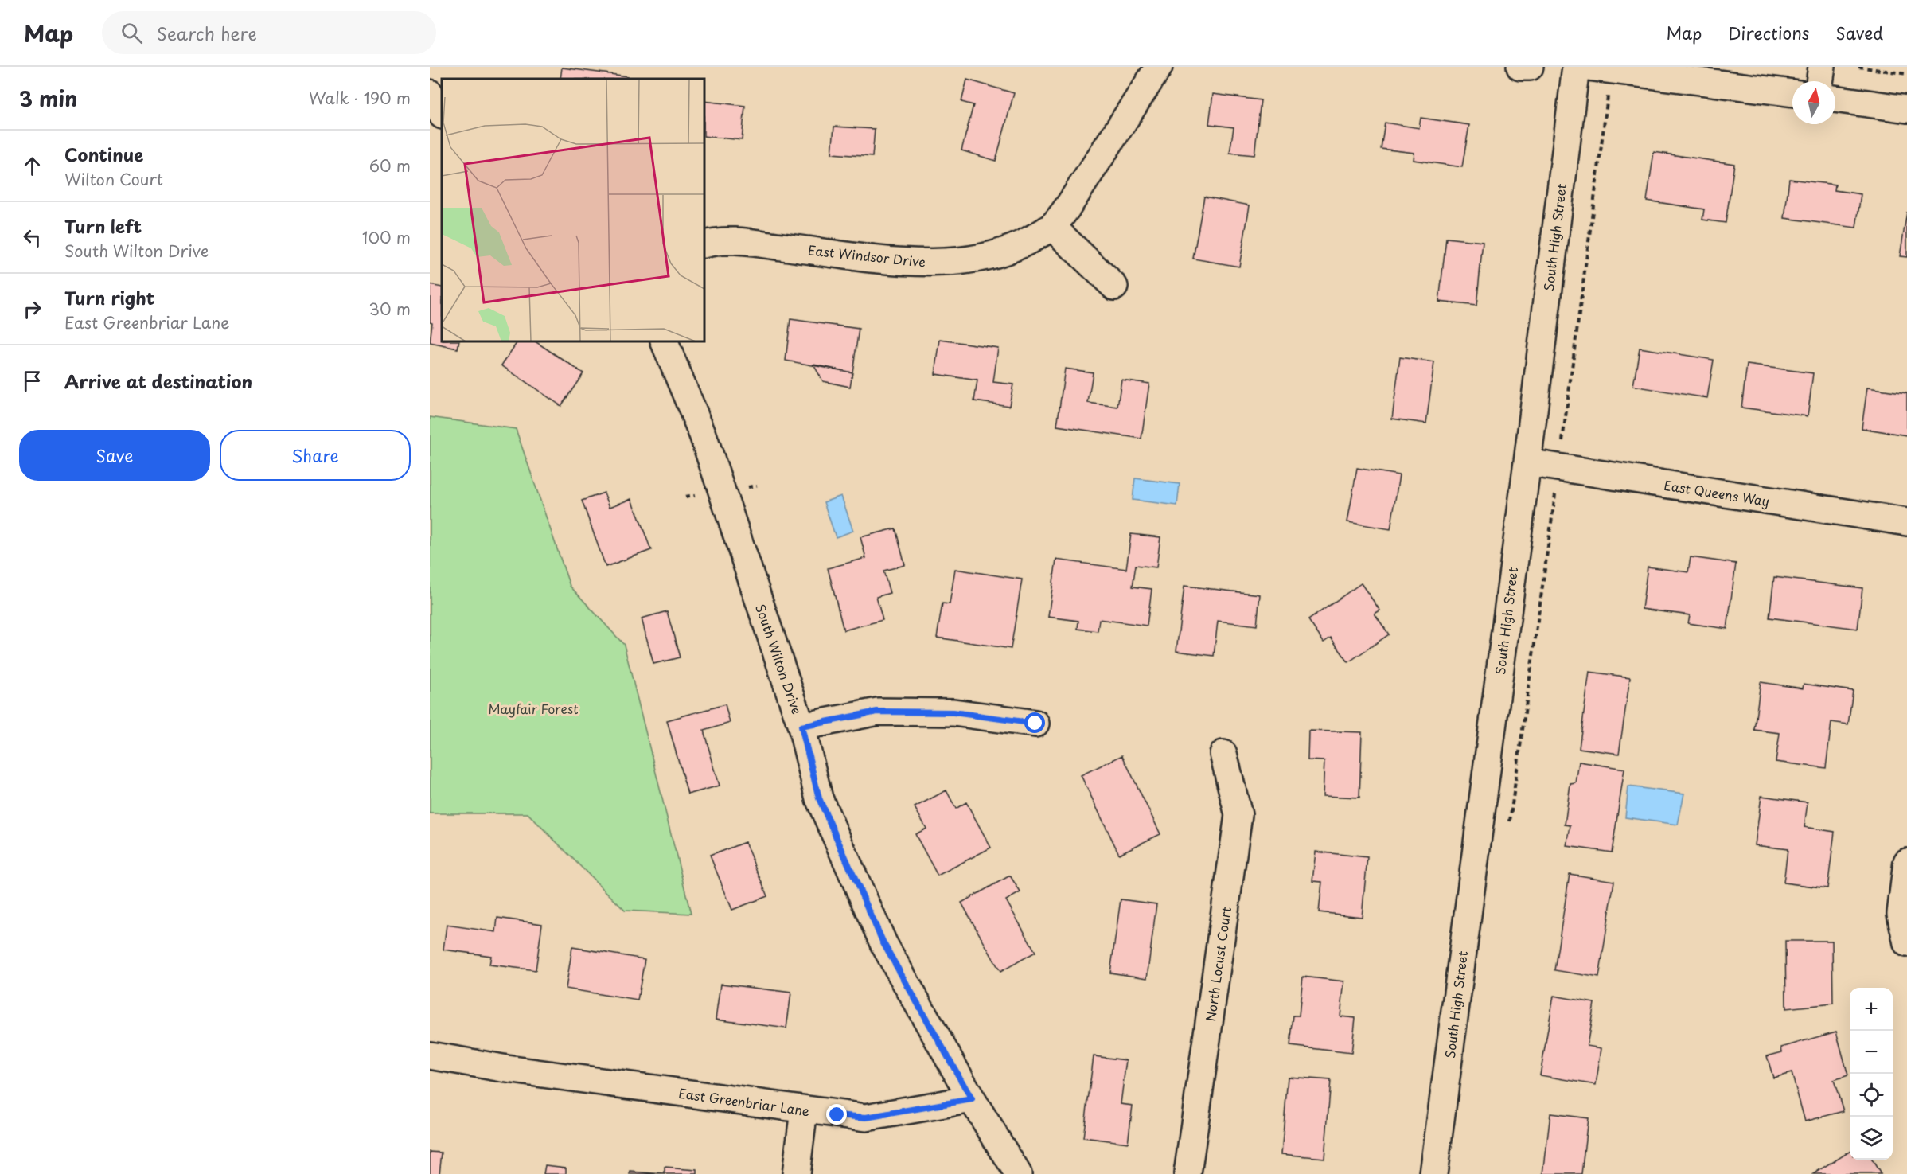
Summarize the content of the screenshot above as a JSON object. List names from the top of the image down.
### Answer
{
  "streets": {
    "street": [
      "South High Street",
      "East Windsor Drive",
      "East Queens Way",
      "South Wilton Drive",
      "North Locust Court",
      "East Greenbriar Lane"
    ]
  },
  "crossings": [
    ["South High Street", "East Queens Way"],
    ["South Wilton Drive", "East Greenbriar Lane"]
  ],
  "parks": ["Mayfair Forest"],
  "north": "top",
  "page": {
    "header": "Map",
    "search": "Search here",
    "nav": ["Map", "Directions", "Saved"],
    "heading": ["3 min", "Walk · 190 m"],
    "list": [
      ["Continue", "Wilton Court", "60 m"],
      ["Turn left", "South Wilton Drive", "100 m"],
      ["Turn right", "East Greenbriar Lane", "30 m"],
      "Arrive at destination"
    ],
    "buttons": ["Save", "Share"],
    "map_buttons": ["+", "−"]
  }
}
